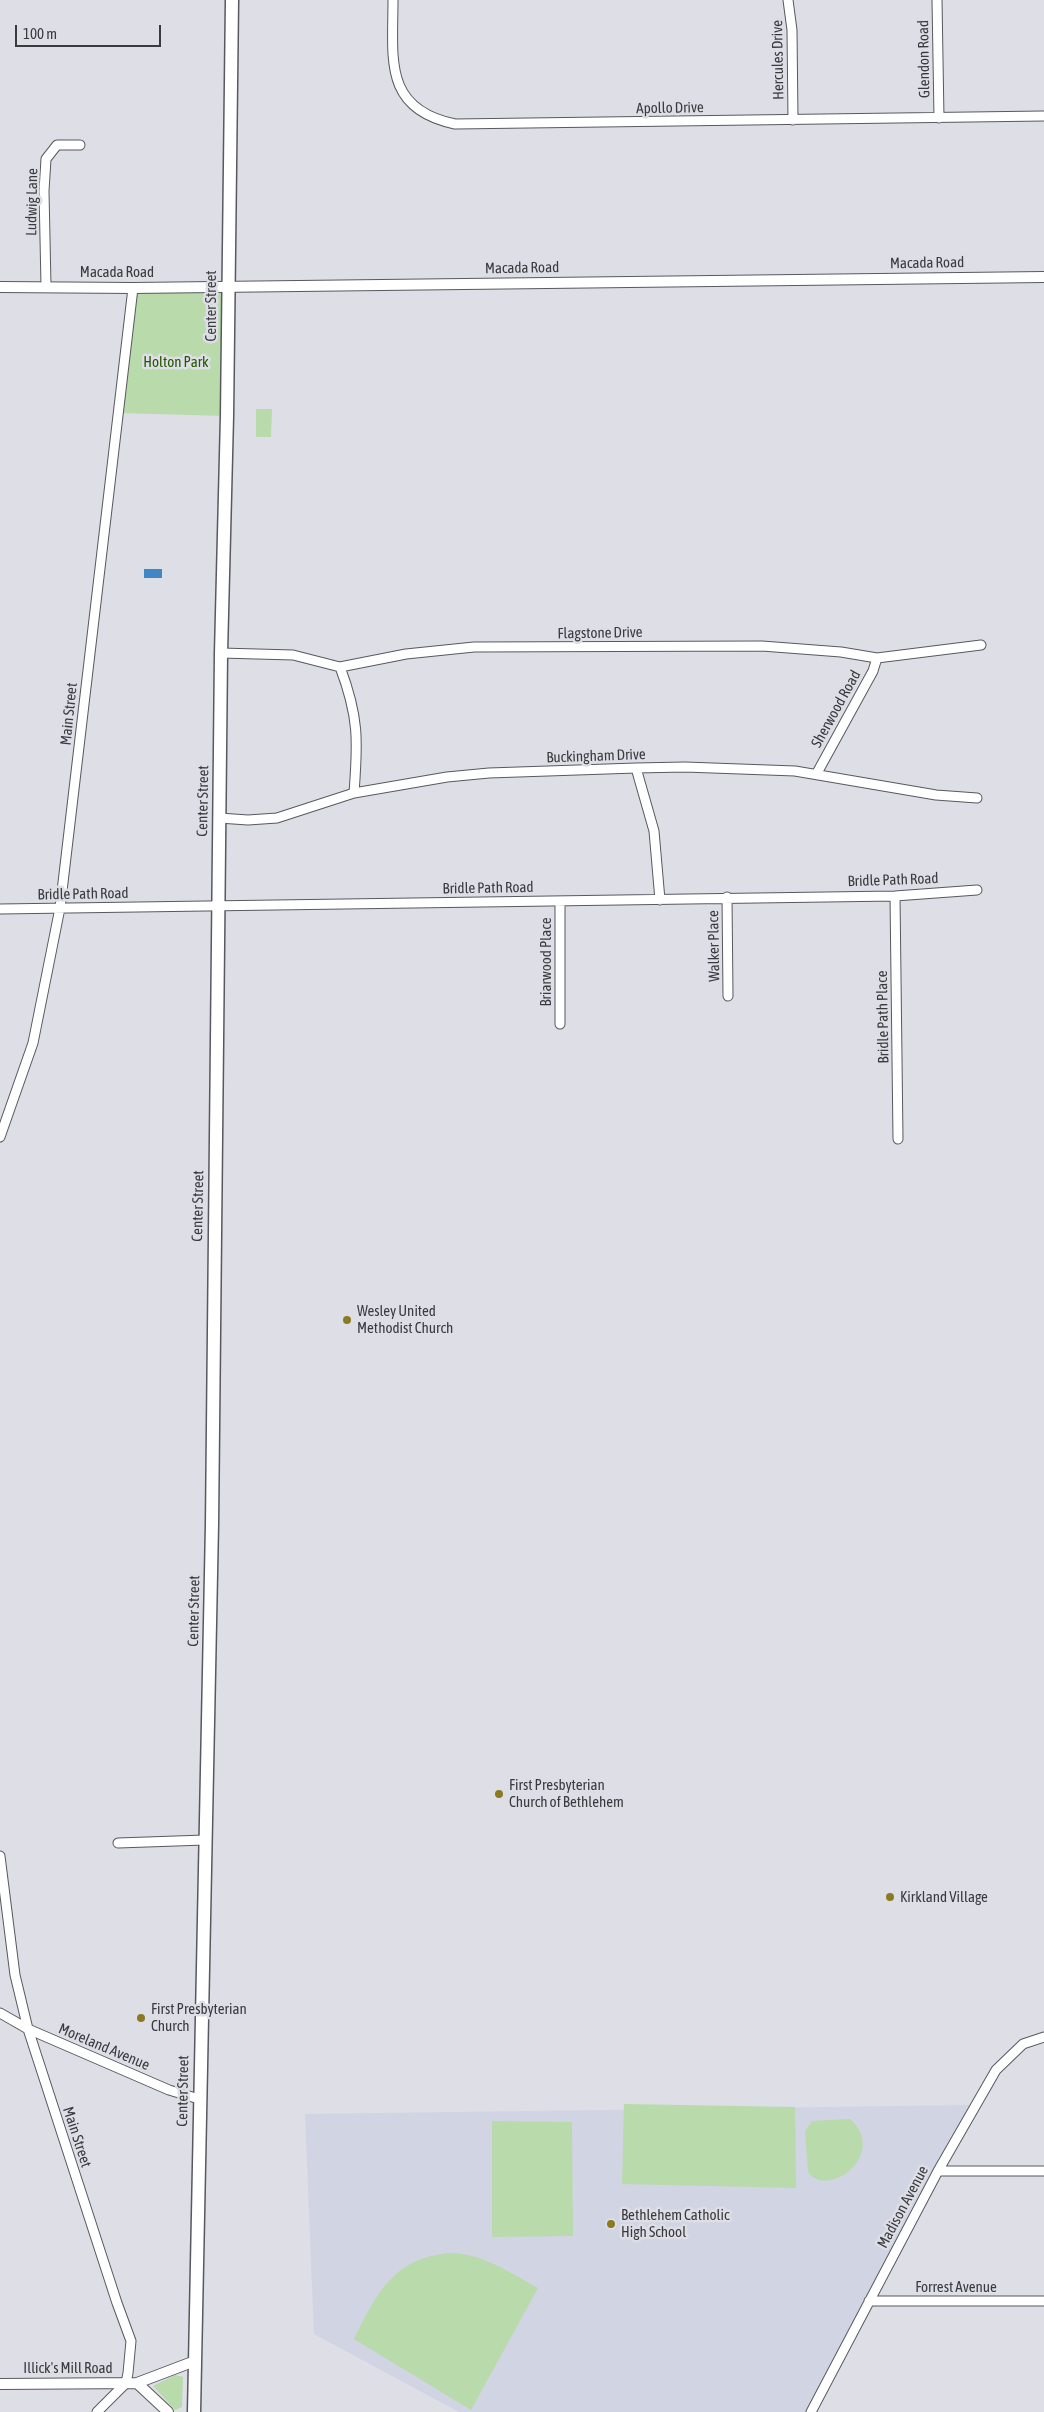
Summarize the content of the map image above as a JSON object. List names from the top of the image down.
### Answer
{
  "streets": {
    "main road": ["Center Street"],
    "street": [
      "Glendon Road",
      "Hercules Drive",
      "Apollo Drive",
      "Ludwig Lane",
      "Macada Road",
      "Flagstone Drive",
      "Sherwood Road",
      "Main Street",
      "Buckingham Drive",
      "Bridle Path Road",
      "Walker Place",
      "Briarwood Place",
      "Bridle Path Place",
      "Moreland Avenue",
      "Madison Avenue",
      "Forrest Avenue",
      "Illick's Mill Road"
    ]
  },
  "crossings": [
    ["Glendon Road", "Apollo Drive"],
    ["Hercules Drive", "Apollo Drive"],
    ["Ludwig Lane", "Macada Road"],
    ["Macada Road", "Center Street"],
    ["Macada Road", "Main Street"],
    ["Center Street", "Flagstone Drive"],
    ["Center Street", "Buckingham Drive"],
    ["Center Street", "Bridle Path Road"],
    ["Center Street", "Moreland Avenue"],
    ["Center Street", "Illick's Mill Road"],
    ["Flagstone Drive", "Sherwood Road"],
    ["Sherwood Road", "Buckingham Drive"],
    ["Main Street", "Bridle Path Road"],
    ["Main Street", "Moreland Avenue"],
    ["Main Street", "Illick's Mill Road"],
    ["Bridle Path Road", "Walker Place"],
    ["Bridle Path Road", "Briarwood Place"],
    ["Bridle Path Road", "Bridle Path Place"],
    ["Madison Avenue", "Forrest Avenue"]
  ],
  "parks": ["Holton Park"],
  "places": [
    "Wesley United Methodist Church",
    "First Presbyterian Church of Bethlehem",
    "Kirkland Village",
    "First Presbyterian Church",
    "Bethlehem Catholic High School"
  ],
  "scale_bar": "100 m"
}
